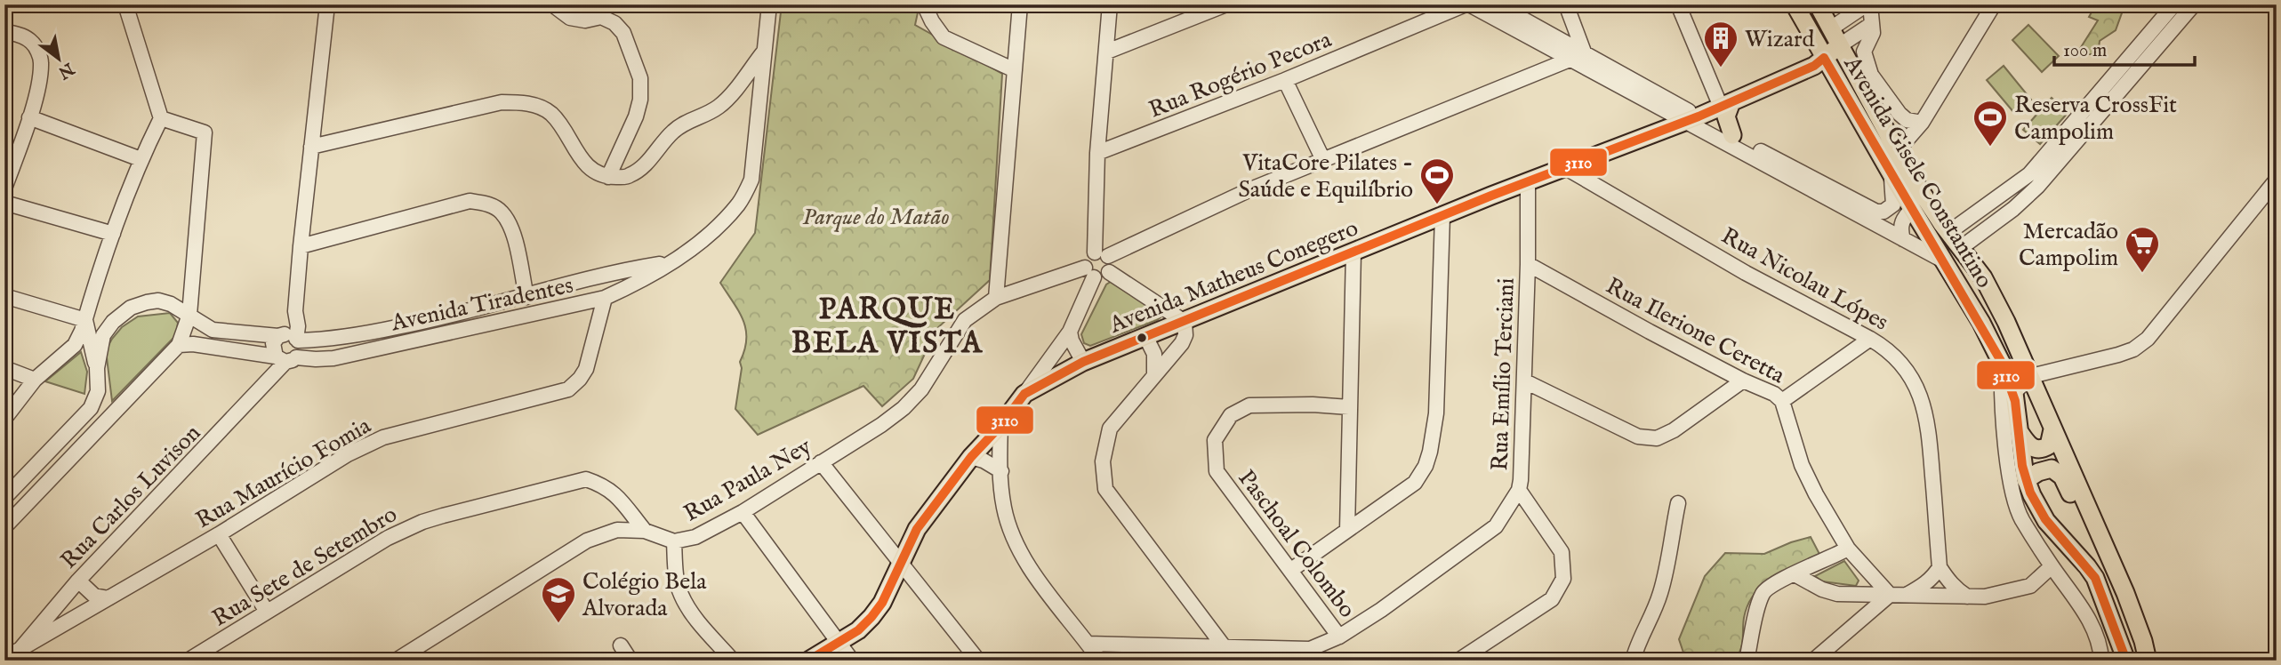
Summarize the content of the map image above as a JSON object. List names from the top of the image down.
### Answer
{
  "streets": {
    "main road": ["Avenida Gisele Constantino", "Avenida Matheus Conegero"],
    "street": [
      "Rua Rogério Pecora",
      "Rua Nicolau Lópes",
      "Avenida Tiradentes",
      "Rua Ilerione Ceretta",
      "Rua Emílio Terciani",
      "Rua Maurício Fomia",
      "Rua Paula Ney",
      "Rua Carlos Luvison",
      "Paschoal Colombo",
      "Rua Sete de Setembro"
    ]
  },
  "crossings": [
    ["Avenida Gisele Constantino", "Avenida Matheus Conegero"],
    ["Avenida Matheus Conegero", "Rua Nicolau Lópes"],
    ["Avenida Matheus Conegero", "Rua Emílio Terciani"],
    ["Rua Nicolau Lópes", "Rua Ilerione Ceretta"],
    ["Avenida Tiradentes", "Rua Maurício Fomia"],
    ["Avenida Tiradentes", "Rua Carlos Luvison"],
    ["Rua Ilerione Ceretta", "Rua Emílio Terciani"],
    ["Rua Emílio Terciani", "Paschoal Colombo"],
    ["Rua Maurício Fomia", "Rua Carlos Luvison"],
    ["Rua Paula Ney", "Rua Sete de Setembro"]
  ],
  "districts": ["PARQUE BELA VISTA"],
  "parks": ["Parque do Matão"],
  "places": {
    "building": ["Wizard"],
    "sports": ["Reserva CrossFit Campolim", "VitaCore Pilates - Saúde e Equilíbrio"],
    "supermarket": ["Mercadão Campolim"],
    "school or university": ["Colégio Bela Alvorada"]
  },
  "lines": ["transit line 3110"],
  "scale_bar": "100 m",
  "north": "bottom right"
}
